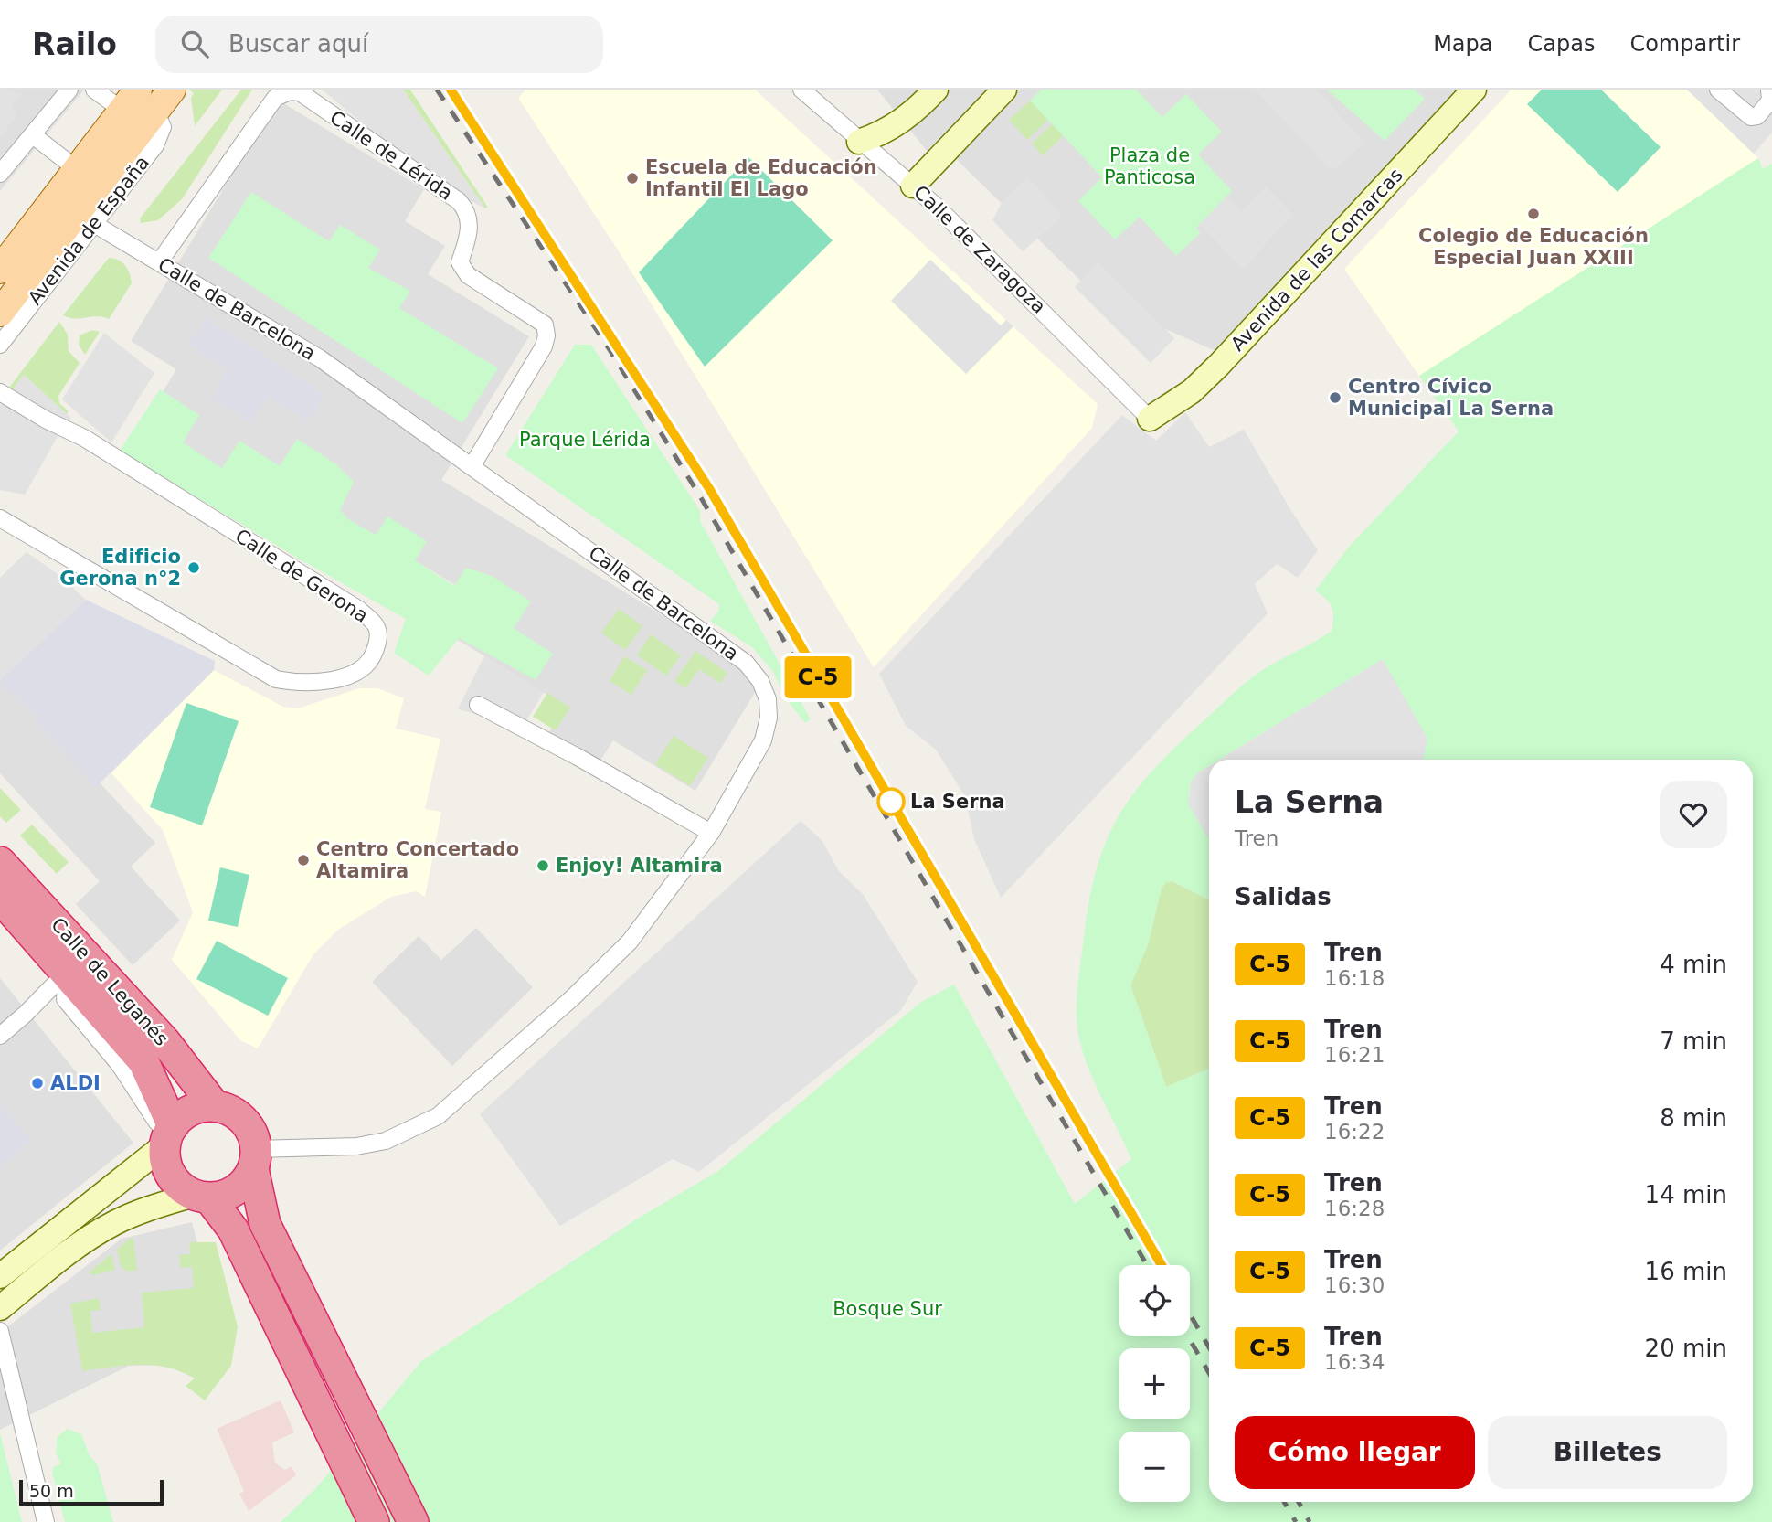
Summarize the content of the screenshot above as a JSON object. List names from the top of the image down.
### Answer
{
  "streets": {
    "highway": ["Calle de Leganés"],
    "main road": ["Avenida de España", "Avenida de las Comarcas"],
    "street": [
      "Calle de Lérida",
      "Calle de Zaragoza",
      "Calle de Barcelona",
      "Calle de Gerona"
    ]
  },
  "crossings": [
    ["Calle de Lérida", "Calle de Barcelona"],
    ["Avenida de España", "Calle de Barcelona"],
    ["Calle de Zaragoza", "Avenida de las Comarcas"],
    ["Calle de Barcelona", "Calle de Leganés"]
  ],
  "parks": ["Plaza de Panticosa", "Parque Lérida", "Bosque Sur"],
  "places": [
    "Escuela de Educación Infantil El Lago",
    "Colegio de Educación Especial Juan XXIII",
    "Centro Cívico Municipal La Serna",
    "Edificio Gerona n°2",
    "La Serna",
    "Centro Concertado Altamira",
    "Enjoy! Altamira",
    "ALDI"
  ],
  "scale_bar": "50 m",
  "page": {
    "header": "Railo",
    "search": "Buscar aquí",
    "nav": ["Mapa", "Capas", "Compartir"],
    "on_map": "C-5",
    "heading": [
      ["La Serna", "Tren"],
      "Salidas"
    ],
    "list": [
      {
        "mark": "C-5",
        "name": "Tren",
        "note": "16:18",
        "value": "4 min"
      },
      {
        "mark": "C-5",
        "name": "Tren",
        "note": "16:21",
        "value": "7 min"
      },
      {
        "mark": "C-5",
        "name": "Tren",
        "note": "16:22",
        "value": "8 min"
      },
      {
        "mark": "C-5",
        "name": "Tren",
        "note": "16:28",
        "value": "14 min"
      },
      {
        "mark": "C-5",
        "name": "Tren",
        "note": "16:30",
        "value": "16 min"
      },
      {
        "mark": "C-5",
        "name": "Tren",
        "note": "16:34",
        "value": "20 min"
      }
    ],
    "map_buttons": ["+", "−"],
    "buttons": ["Cómo llegar", "Billetes"],
    "scale": "50 m"
  }
}
